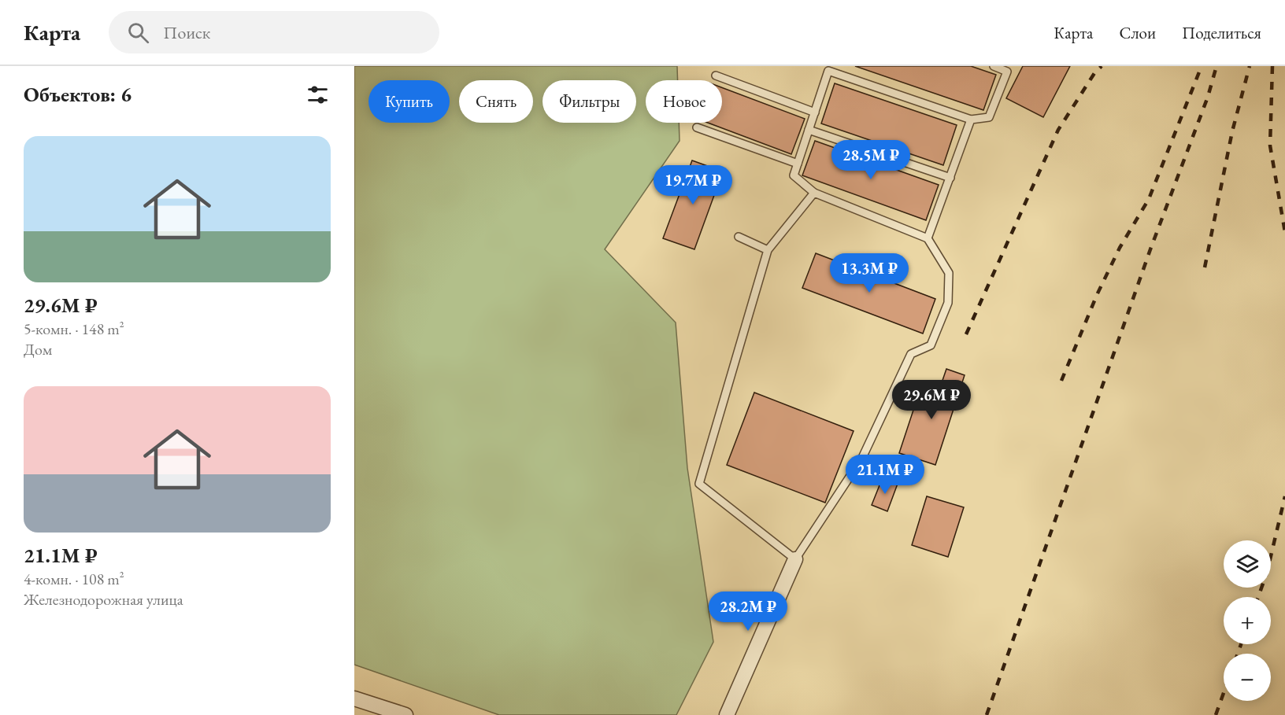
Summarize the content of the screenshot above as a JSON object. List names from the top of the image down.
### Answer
{
  "page": {
    "header": "Карта",
    "search": "Поиск",
    "nav": ["Карта", "Слои", "Поделиться"],
    "heading": "Объектов: 6",
    "chip": [
      "Купить",
      "Снять",
      "Фильтры",
      "Новое"
    ],
    "list": [
      {
        "name": "29.6M ₽",
        "note": "5-комн. · 148 m² · Дом"
      },
      {
        "name": "21.1M ₽",
        "note": "4-комн. · 108 m² · Железнодорожная улица"
      }
    ],
    "price": [
      "28.5M ₽",
      "19.7M ₽",
      "13.3M ₽",
      "29.6M ₽",
      "21.1M ₽",
      "28.2M ₽"
    ],
    "map_buttons": ["+", "−"]
  }
}
